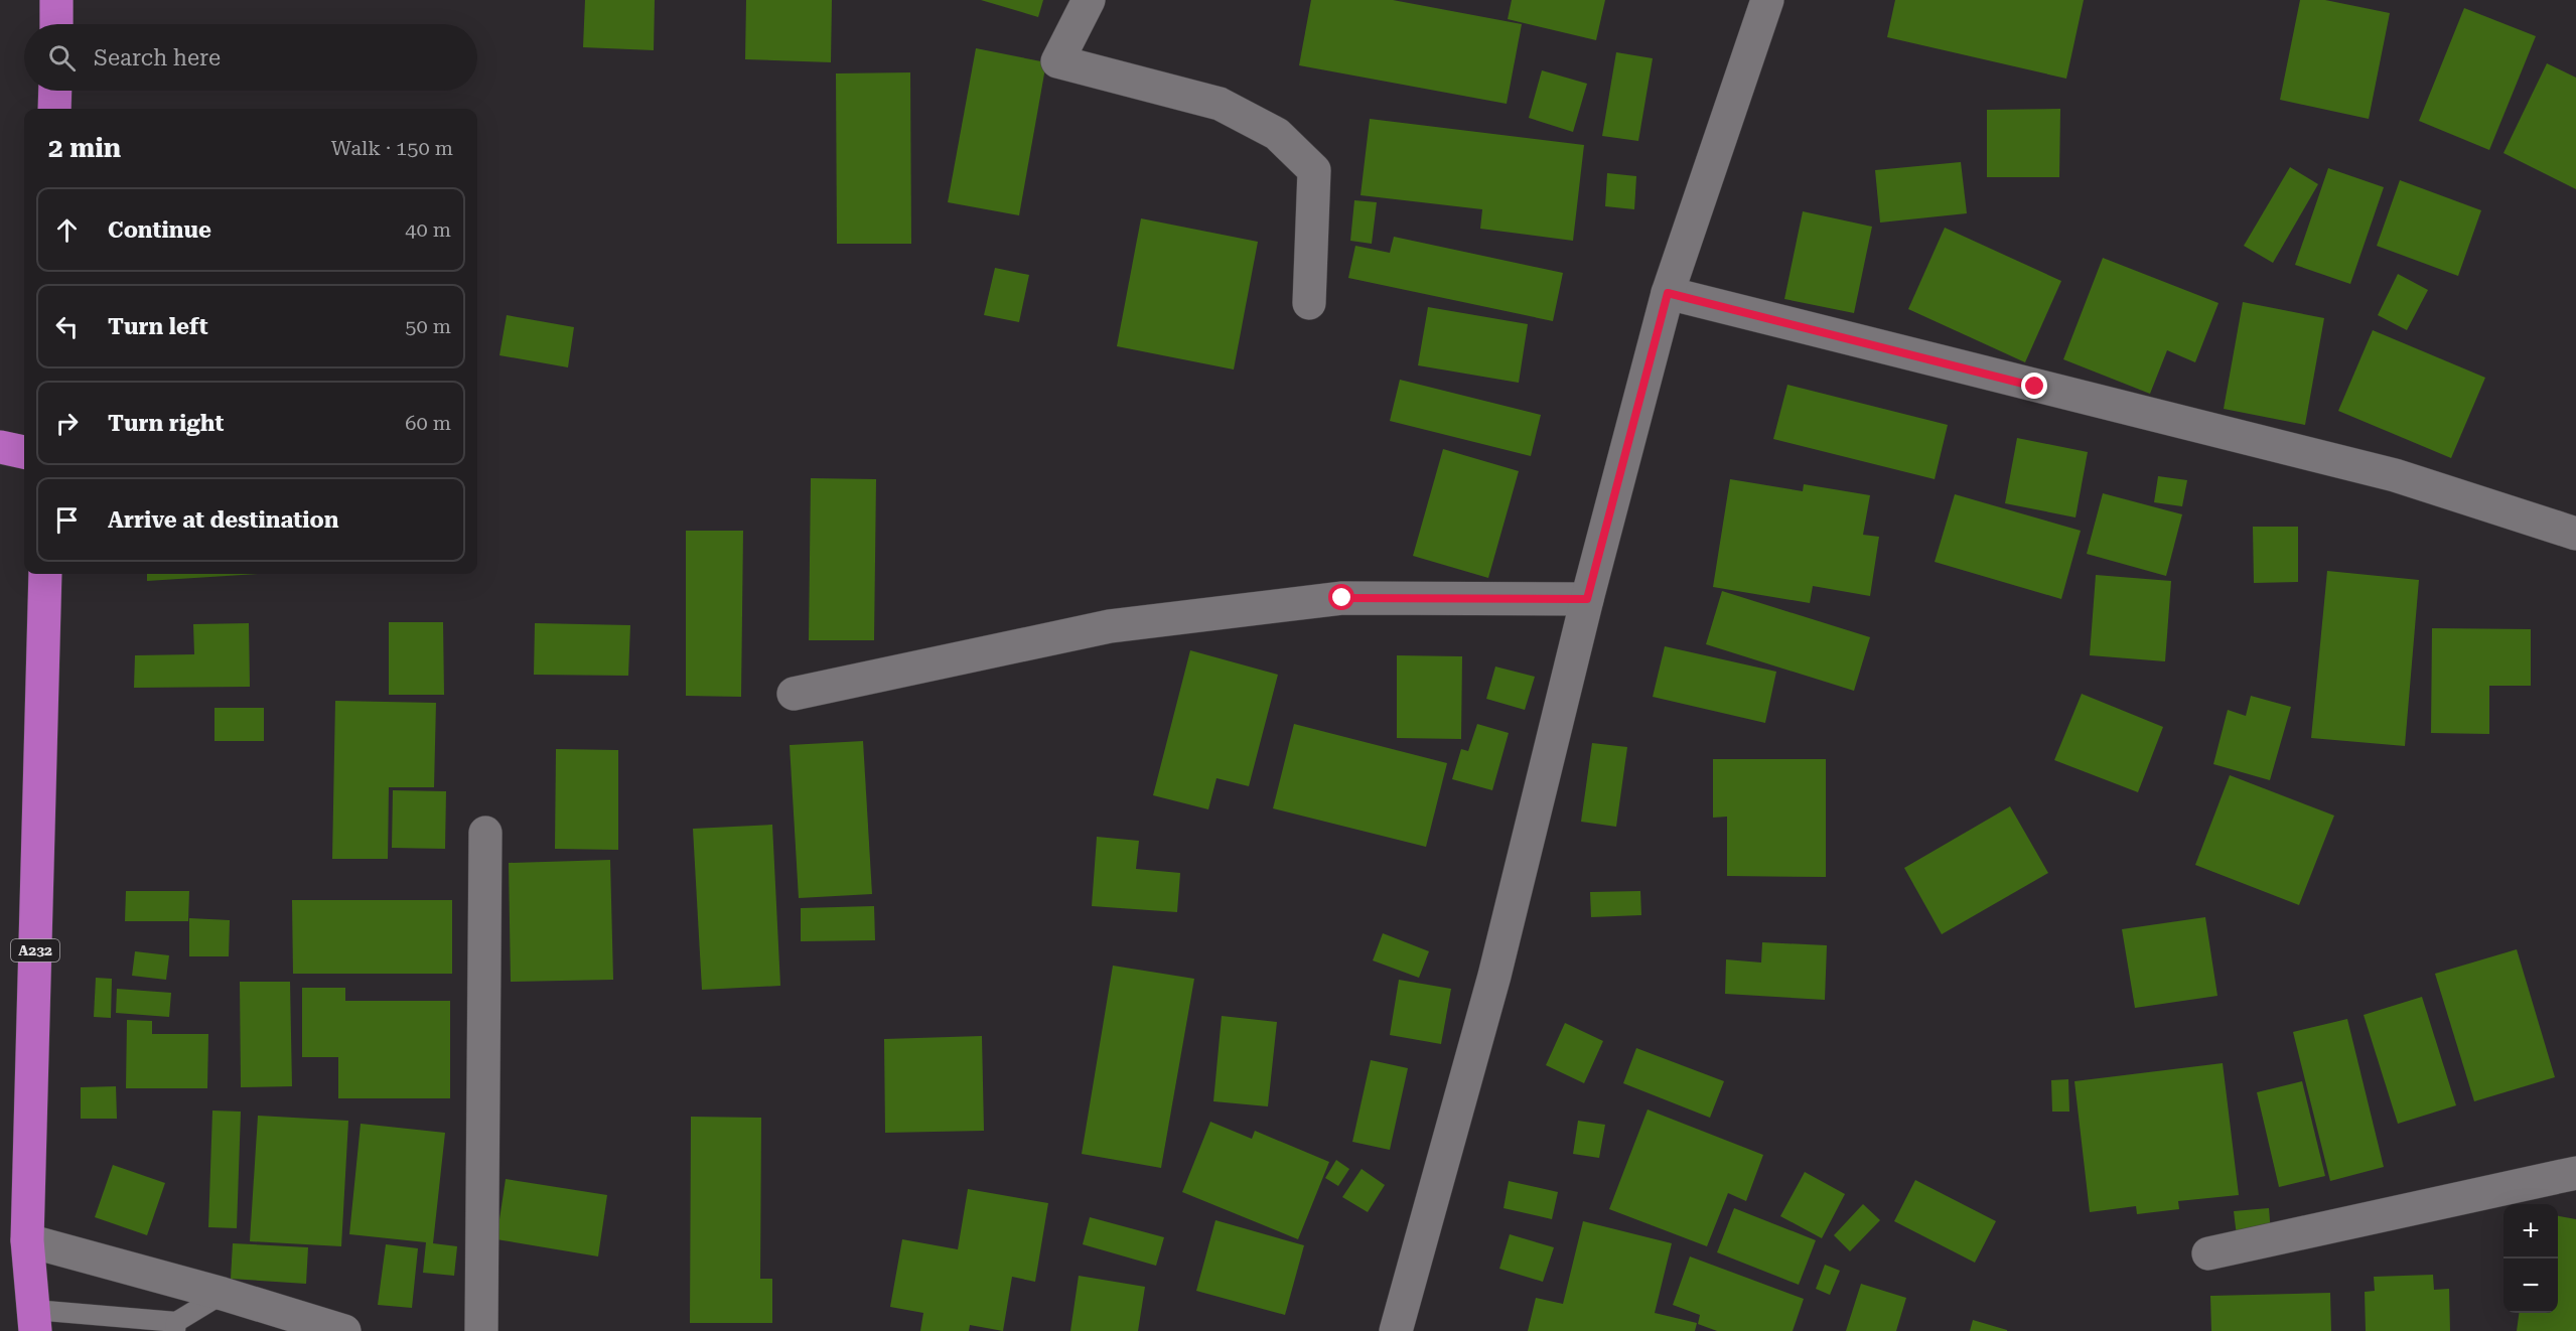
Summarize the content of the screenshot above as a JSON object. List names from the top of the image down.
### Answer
{
  "streets": {
    "highway": ["A232"]
  },
  "page": {
    "search": "Search here",
    "heading": ["2 min", "Walk · 150 m"],
    "list": [
      ["Continue", "40 m"],
      ["Turn left", "50 m"],
      ["Turn right", "60 m"],
      "Arrive at destination"
    ],
    "map_buttons": ["+", "−"]
  }
}
